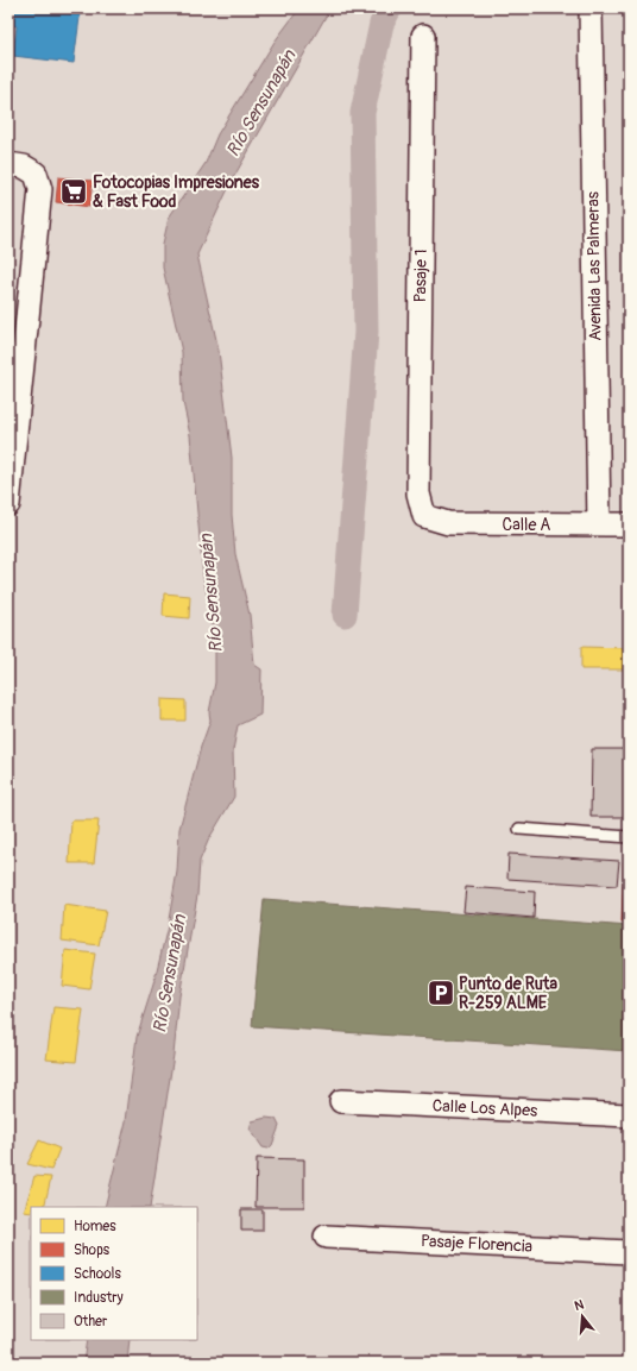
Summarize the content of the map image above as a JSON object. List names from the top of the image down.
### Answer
{
  "streets": {
    "street": [
      "Avenida Las Palmeras",
      "Pasaje 1",
      "Calle A",
      "Calle Los Alpes",
      "Pasaje Florencia"
    ]
  },
  "crossings": [
    ["Avenida Las Palmeras", "Calle A"],
    ["Pasaje 1", "Calle A"]
  ],
  "water": ["Río Sensunapán"],
  "places": {
    "supermarket": ["Fotocopias Impresiones & Fast Food"],
    "parking": ["Punto de Ruta R-259 ALME"]
  },
  "legend": [
    "Homes",
    "Shops",
    "Schools",
    "Industry",
    "Other"
  ],
  "north": "top"
}
